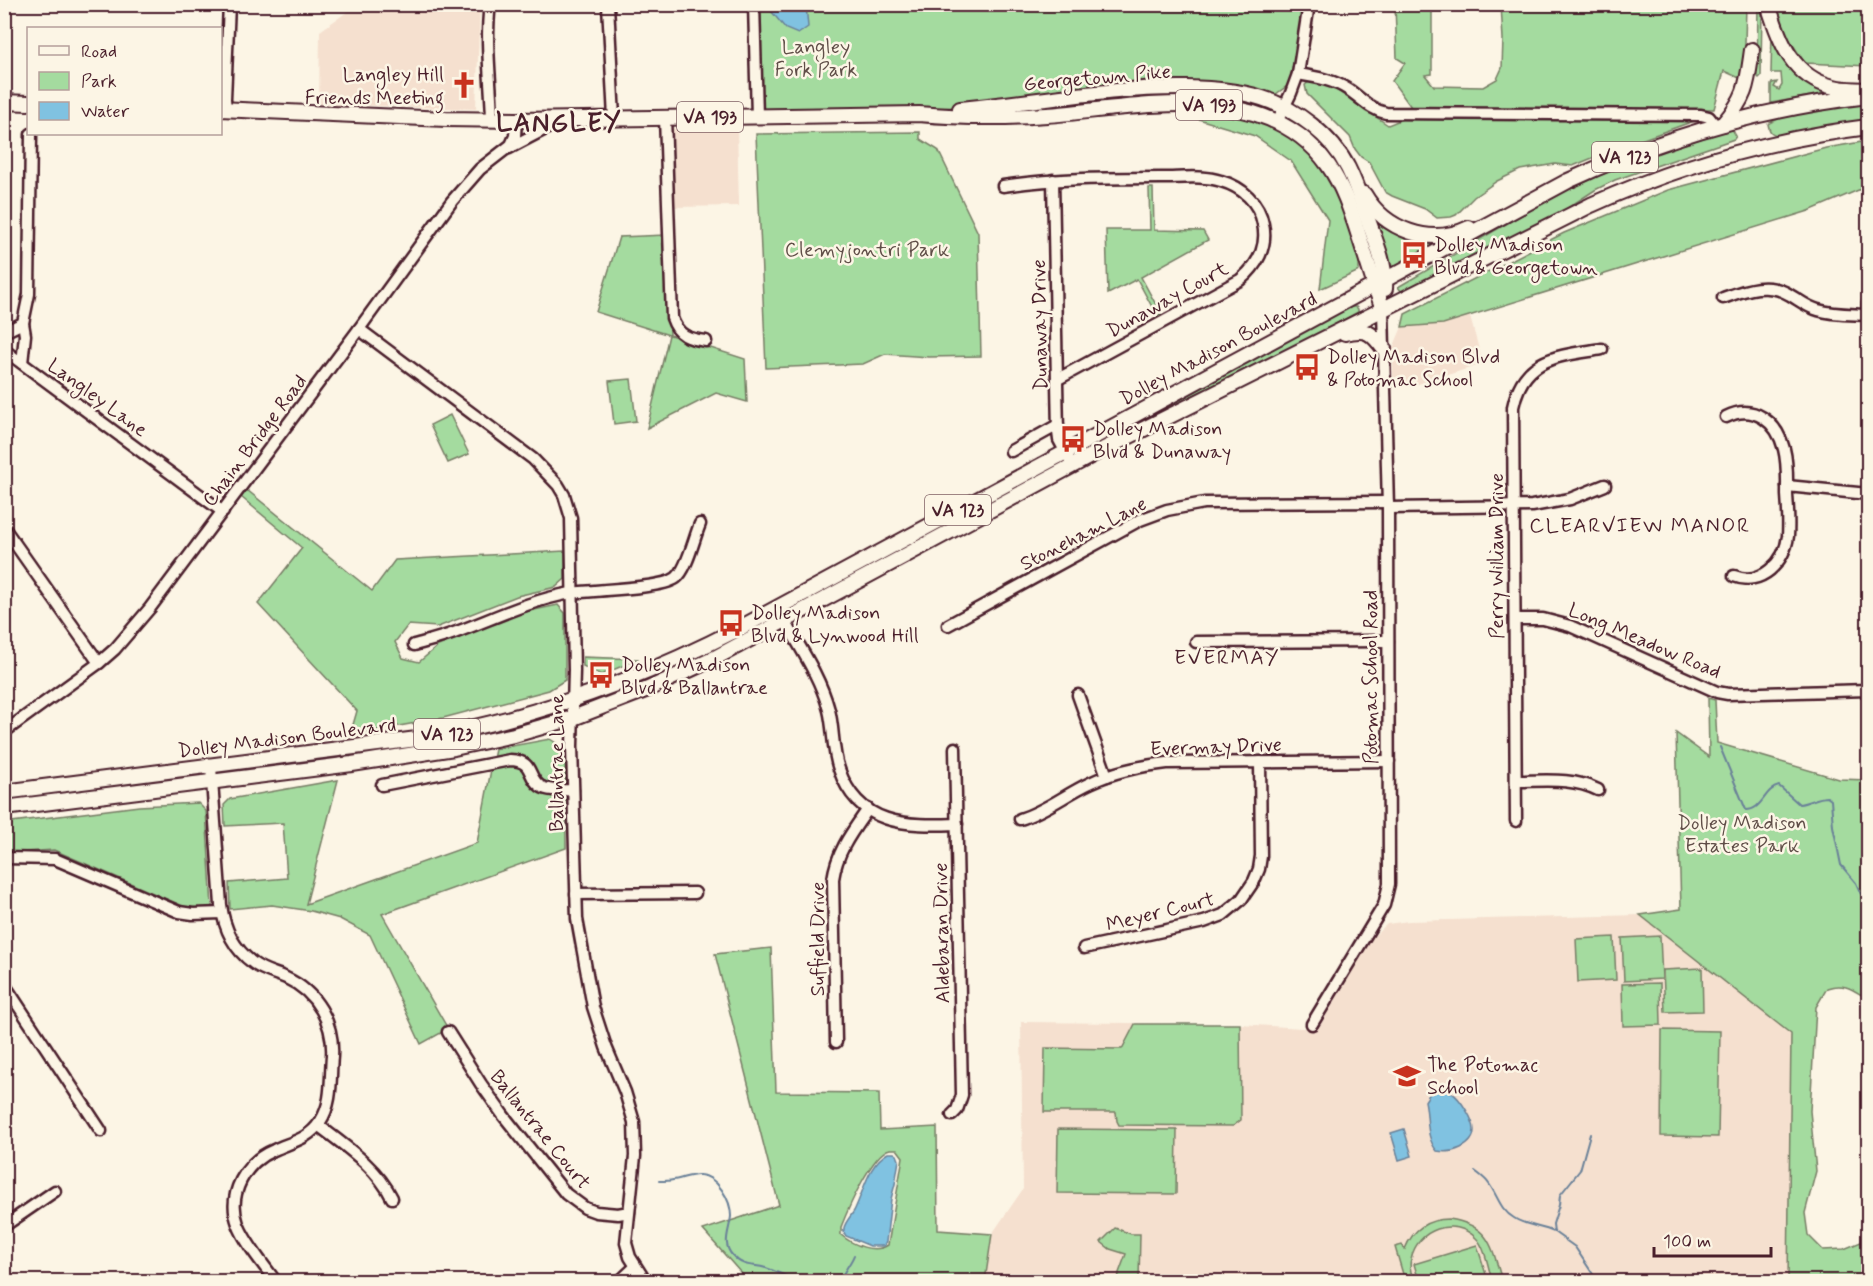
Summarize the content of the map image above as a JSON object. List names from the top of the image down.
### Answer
{
  "streets": {
    "main road": [
      "Georgetown Pike",
      "VA 193",
      "VA 123",
      "Dolley Madison Boulevard"
    ],
    "street": [
      "Dunaway Court",
      "Dunaway Drive",
      "Langley Lane",
      "Chain Bridge Road",
      "Stoneham Lane",
      "Perry William Drive",
      "Long Meadow Road",
      "Potomac School Road",
      "Evermay Drive",
      "Ballantrae Lane",
      "Meyer Court",
      "Aldebaran Drive",
      "Suffield Drive",
      "Ballantrae Court"
    ]
  },
  "crossings": [
    ["Georgetown Pike", "Dolley Madison Boulevard"],
    ["Georgetown Pike", "Chain Bridge Road"],
    ["Georgetown Pike", "Potomac School Road"],
    ["Dunaway Court", "Dunaway Drive"],
    ["Dunaway Drive", "Dolley Madison Boulevard"],
    ["Dolley Madison Boulevard", "Potomac School Road"],
    ["Dolley Madison Boulevard", "Ballantrae Lane"],
    ["Langley Lane", "Chain Bridge Road"],
    ["Chain Bridge Road", "Ballantrae Lane"],
    ["Stoneham Lane", "Perry William Drive"],
    ["Stoneham Lane", "Potomac School Road"],
    ["Perry William Drive", "Long Meadow Road"],
    ["Potomac School Road", "Evermay Drive"],
    ["Evermay Drive", "Meyer Court"],
    ["Ballantrae Lane", "Ballantrae Court"]
  ],
  "districts": ["LANGLEY", "CLEARVIEW MANOR", "EVERMAY"],
  "parks": ["Langley Fork Park", "Clemyjontri Park", "Dolley Madison Estates Park"],
  "places": {
    "church": ["Langley Hill Friends Meeting"],
    "bus stop": [
      "Dolley Madison Blvd & Georgetown",
      "Dolley Madison Blvd & Potomac School",
      "Dolley Madison Blvd & Dunaway",
      "Dolley Madison Blvd & Lynwood Hill",
      "Dolley Madison Blvd & Ballantrae"
    ],
    "school or university": ["The Potomac School"]
  },
  "legend": ["Road", "Park", "Water"],
  "scale_bar": "100 m"
}
